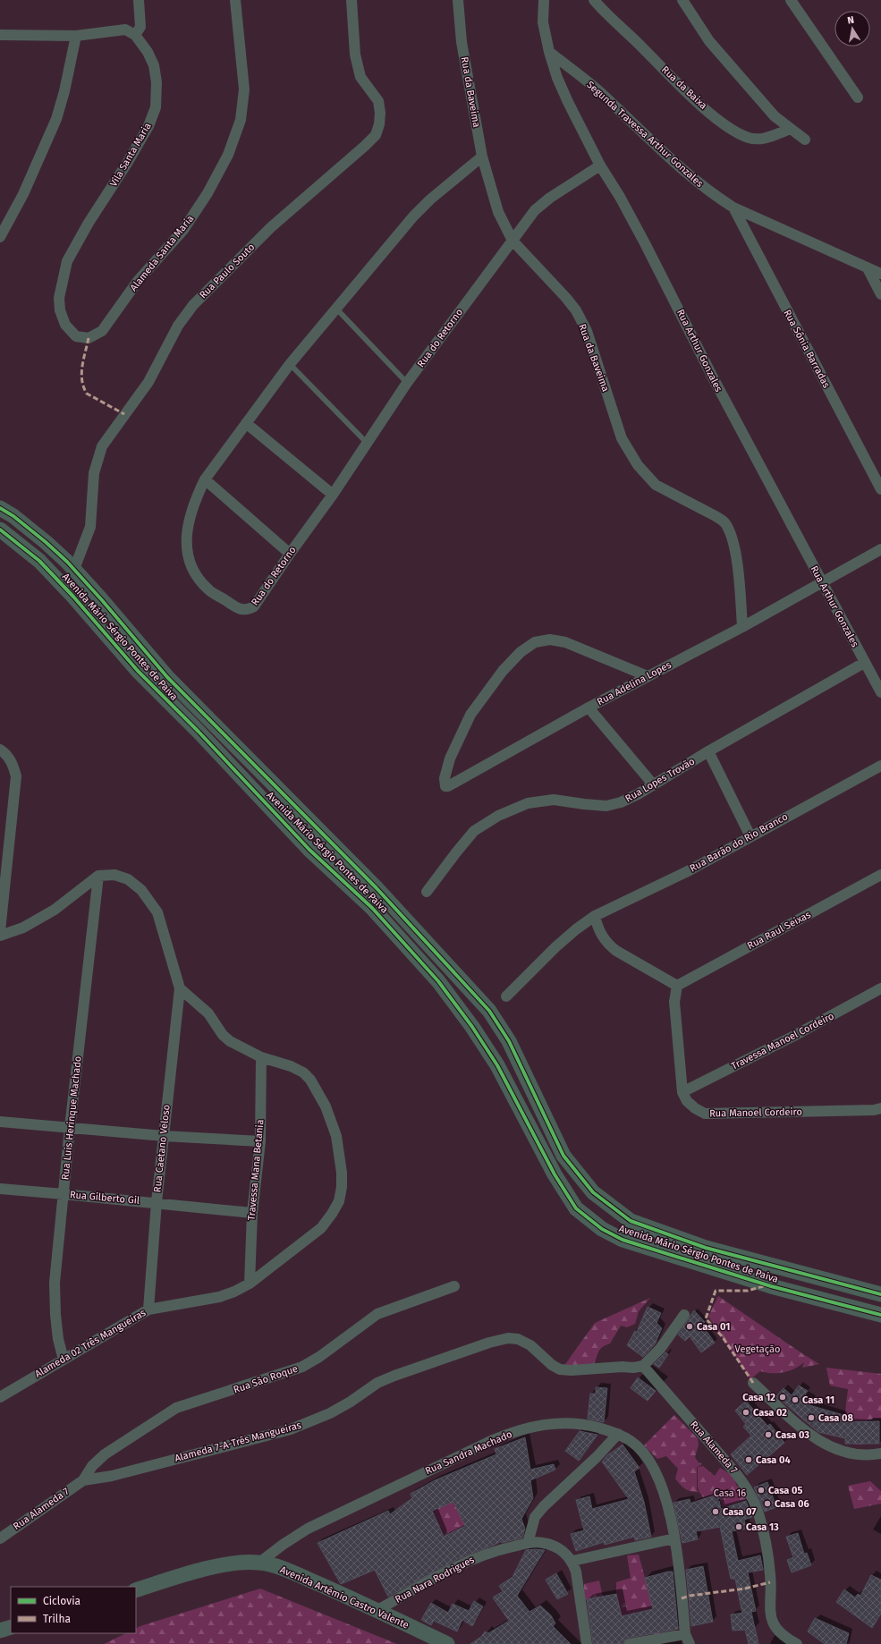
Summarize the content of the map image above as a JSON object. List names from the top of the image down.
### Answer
{
  "streets": {
    "main road": ["Avenida Mário Sérgio Pontes de Paiva", "Avenida Artêmio Castro Valente"],
    "street": [
      "Rua da Baixa",
      "Rua da Baveima",
      "Segunda Travessa Arthur Gonzales",
      "Vila Santa Maria",
      "Alameda Santa Maria",
      "Rua Paulo Souto",
      "Rua do Retorno",
      "Rua Sônia Barradas",
      "Rua Arthur Gonzales",
      "Rua Adelina Lopes",
      "Rua Lopes Trovão",
      "Rua Barão do Rio Branco",
      "Rua Raul Seixas",
      "Travessa Manoel Cordeiro",
      "Rua Manoel Cordeiro",
      "Rua Luis Herinque Machado",
      "Rua Caetano Veloso",
      "Travessa Mana Betania",
      "Rua Gilberto Gil",
      "Alameda 02 Três Mangueiras",
      "Rua São Roque",
      "Alameda 7-A-Três Mangueiras",
      "Rua Alameda 7",
      "Rua Sandra Machado",
      "Rua Nara Rodrigues"
    ]
  },
  "crossings": [
    ["Rua da Baveima", "Rua do Retorno"],
    ["Rua da Baveima", "Rua Adelina Lopes"],
    ["Segunda Travessa Arthur Gonzales", "Rua Sônia Barradas"],
    ["Segunda Travessa Arthur Gonzales", "Rua Arthur Gonzales"],
    ["Vila Santa Maria", "Alameda Santa Maria"],
    ["Rua Paulo Souto", "Avenida Mário Sérgio Pontes de Paiva"],
    ["Rua do Retorno", "Rua Arthur Gonzales"],
    ["Rua Arthur Gonzales", "Rua Adelina Lopes"],
    ["Rua Arthur Gonzales", "Rua Lopes Trovão"],
    ["Travessa Manoel Cordeiro", "Rua Manoel Cordeiro"],
    ["Rua Luis Herinque Machado", "Rua Gilberto Gil"],
    ["Rua Luis Herinque Machado", "Alameda 02 Três Mangueiras"],
    ["Rua Caetano Veloso", "Rua Gilberto Gil"],
    ["Rua Caetano Veloso", "Alameda 02 Três Mangueiras"],
    ["Travessa Mana Betania", "Rua Gilberto Gil"],
    ["Travessa Mana Betania", "Alameda 02 Três Mangueiras"],
    ["Rua São Roque", "Alameda 7-A-Três Mangueiras"],
    ["Rua São Roque", "Rua Alameda 7"],
    ["Alameda 7-A-Três Mangueiras", "Rua Alameda 7"],
    ["Rua Sandra Machado", "Avenida Artêmio Castro Valente"],
    ["Rua Nara Rodrigues", "Avenida Artêmio Castro Valente"]
  ],
  "parks": ["Vegetação", "Casa 16"],
  "places": [
    "Casa 01",
    "Casa 12",
    "Casa 11",
    "Casa 02",
    "Casa 08",
    "Casa 03",
    "Casa 04",
    "Casa 05",
    "Casa 06",
    "Casa 07",
    "Casa 13"
  ],
  "legend": ["Ciclovia", "Trilha"],
  "north": "top"
}
